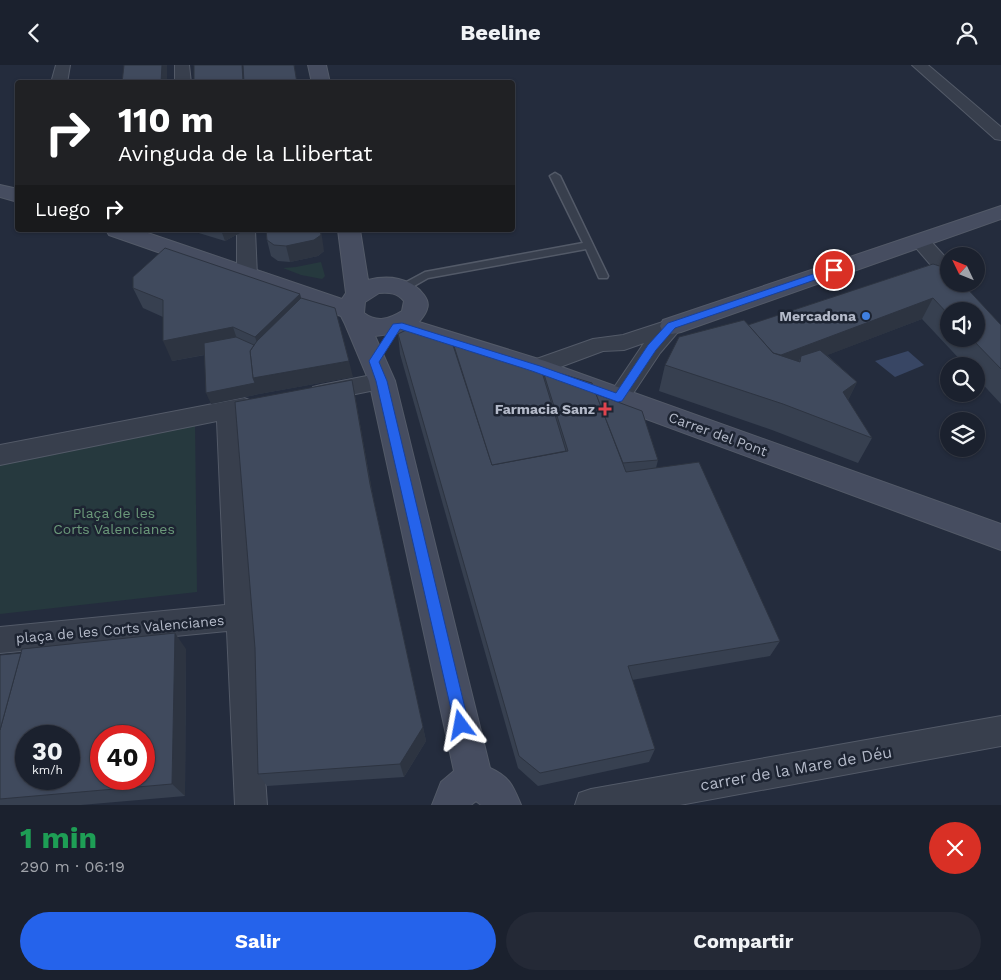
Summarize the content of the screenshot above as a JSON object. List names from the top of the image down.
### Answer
{
  "streets": {
    "street": ["Carrer del Pont", "plaça de les Corts Valencianes", "carrer de la Mare de Déu"]
  },
  "parks": ["Plaça de les Corts Valencianes"],
  "places": {
    "other": ["Mercadona"],
    "health": ["Farmacia Sanz"]
  },
  "north": "top left",
  "page": {
    "header": "Beeline",
    "turn": ["110 m", "Avinguda de la Llibertat"],
    "then": "Luego",
    "speed": "30 km/h",
    "limit": "40",
    "heading": ["1 min", "290 m · 06:19"],
    "buttons": ["Salir", "Compartir"]
  }
}
